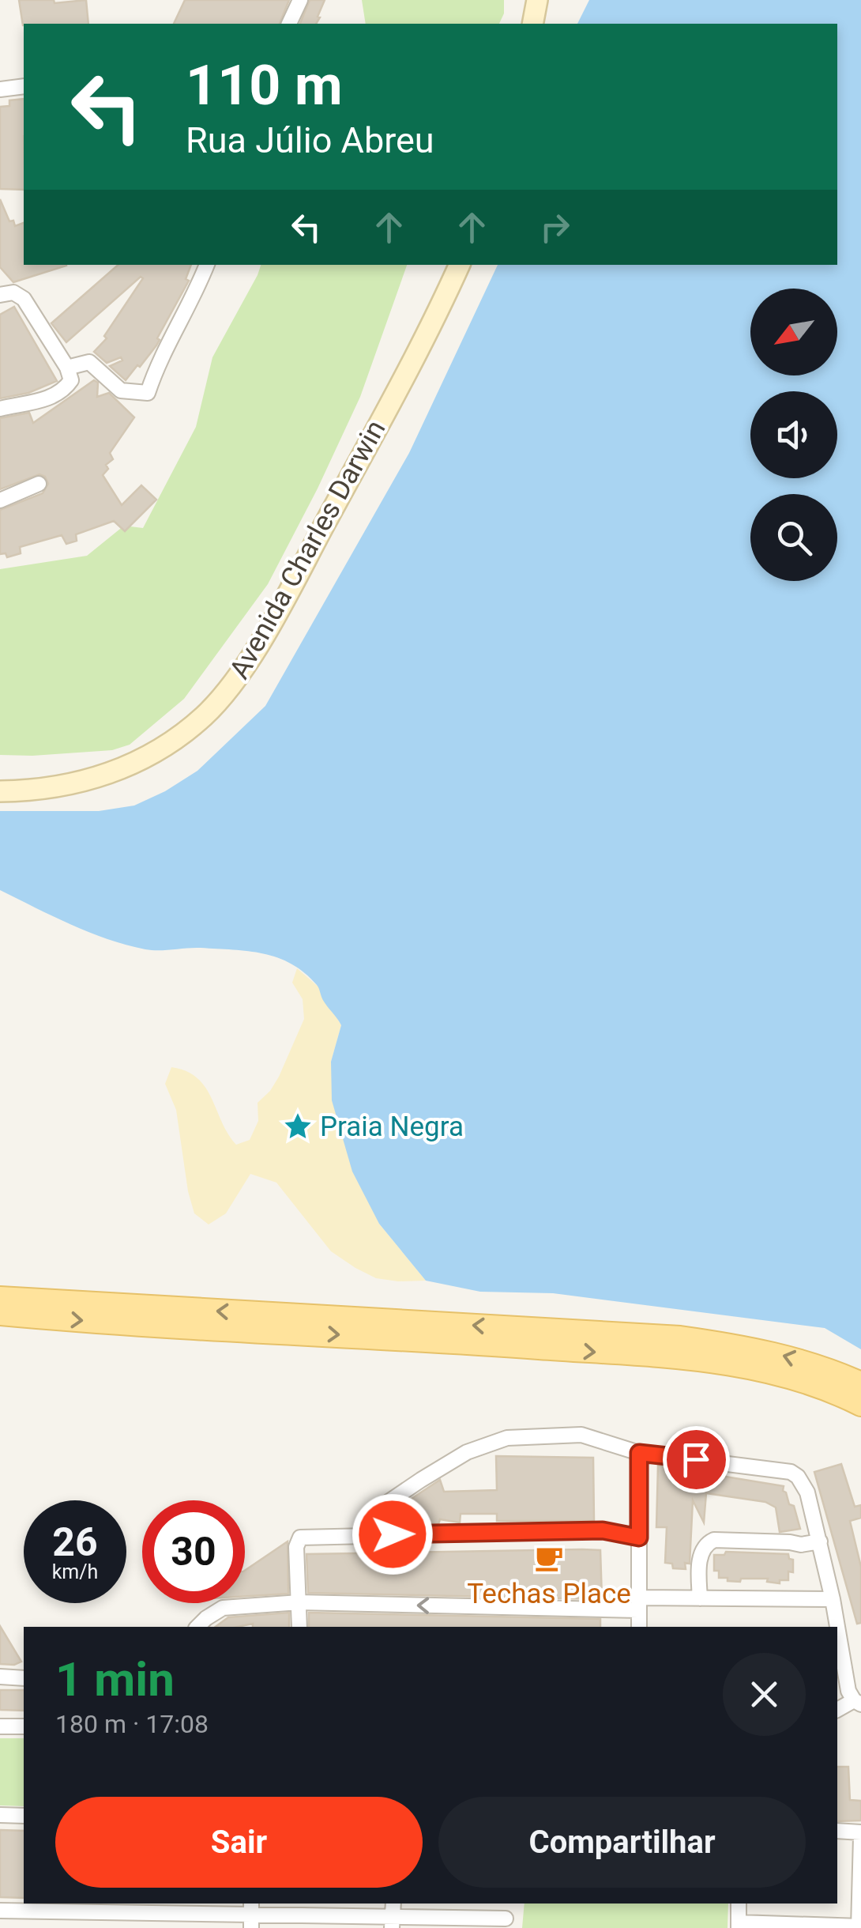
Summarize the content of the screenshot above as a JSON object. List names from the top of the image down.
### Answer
{
  "streets": {
    "main road": ["Avenida Charles Darwin"]
  },
  "places": {
    "place": ["Praia Negra"],
    "cafe": ["Techas Place"]
  },
  "north": "bottom left",
  "page": {
    "turn": ["110 m", "Rua Júlio Abreu"],
    "speed": "26 km/h",
    "limit": "30",
    "heading": ["1 min", "180 m · 17:08"],
    "buttons": ["Sair", "Compartilhar"]
  }
}
